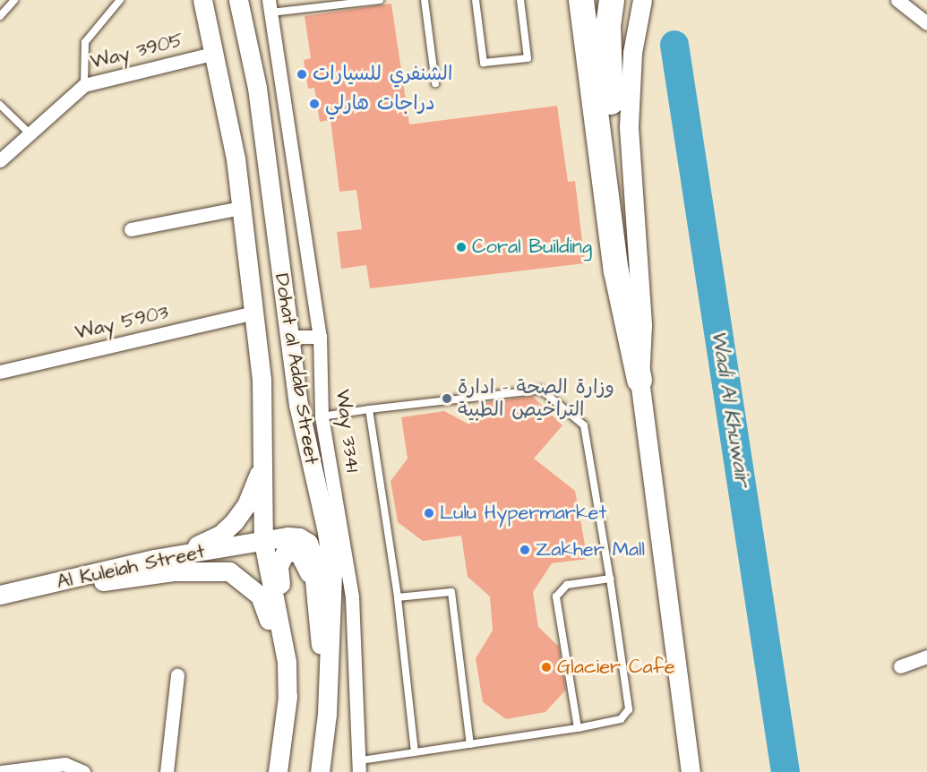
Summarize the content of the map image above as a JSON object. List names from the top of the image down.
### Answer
{
  "streets": {
    "main road": ["Dohat al Adab Street", "Al Kuleiah Street"],
    "street": ["Way 3905", "Way 5903", "Way 3341"]
  },
  "crossings": [
    ["Way 3905", "Dohat al Adab Street"],
    ["Way 5903", "Dohat al Adab Street"],
    ["Dohat al Adab Street", "Al Kuleiah Street"]
  ],
  "water": ["Wadi Al Khuwair"],
  "places": [
    "الشنفري للسيارات",
    "دراجات هارلي",
    "Coral Building",
    "وزارة الصحة - ادارة التراخيص الطبية",
    "Lulu Hypermarket",
    "Zakher Mall",
    "Glacier Cafe"
  ]
}
